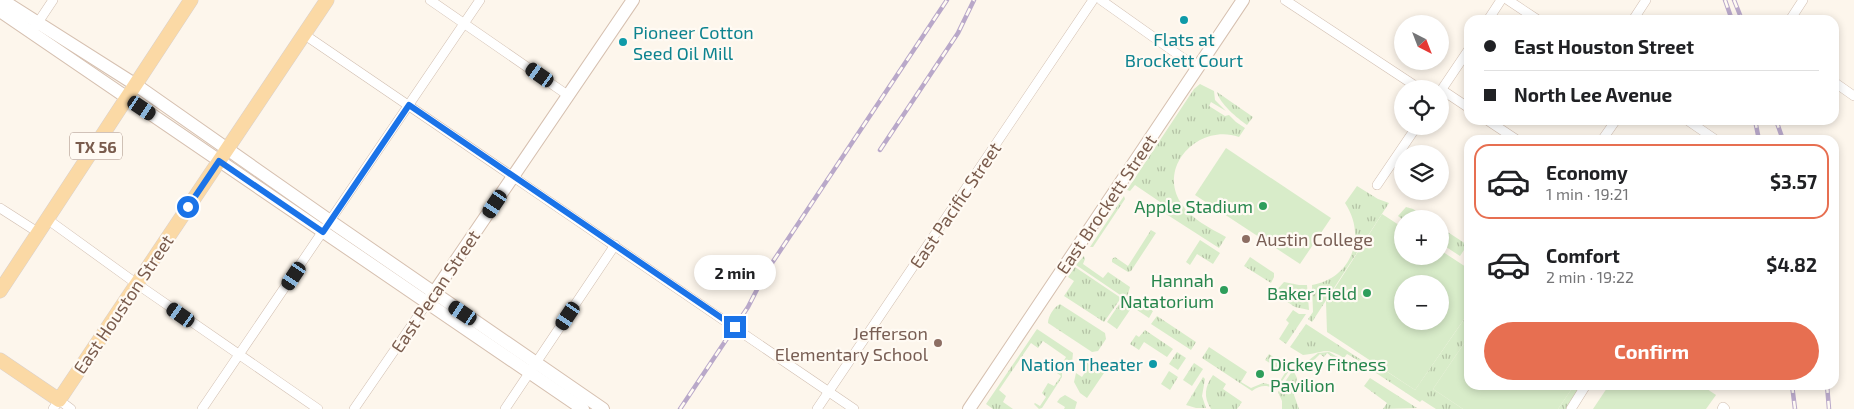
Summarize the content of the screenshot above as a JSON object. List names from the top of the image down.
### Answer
{
  "streets": {
    "main road": ["TX 56", "East Houston Street"],
    "street": ["East Brockett Street", "East Pacific Street", "East Pecan Street"]
  },
  "places": [
    "Flats at Brockett Court",
    "Pioneer Cotton Seed Oil Mill",
    "Apple Stadium",
    "Austin College",
    "Hannah Natatorium",
    "Baker Field",
    "Jefferson Elementary School",
    "Nation Theater",
    "Dickey Fitness Pavilion"
  ],
  "north": "bottom right",
  "page": {
    "map_buttons": ["+", "−"],
    "banner": ["East Houston Street", "North Lee Avenue"],
    "list": [
      {
        "name": "Economy",
        "note": "1 min · 19:21",
        "value": "$3.57"
      },
      {
        "name": "Comfort",
        "note": "2 min · 19:22",
        "value": "$4.82"
      }
    ],
    "bubble": "2 min",
    "buttons": "Confirm"
  }
}
